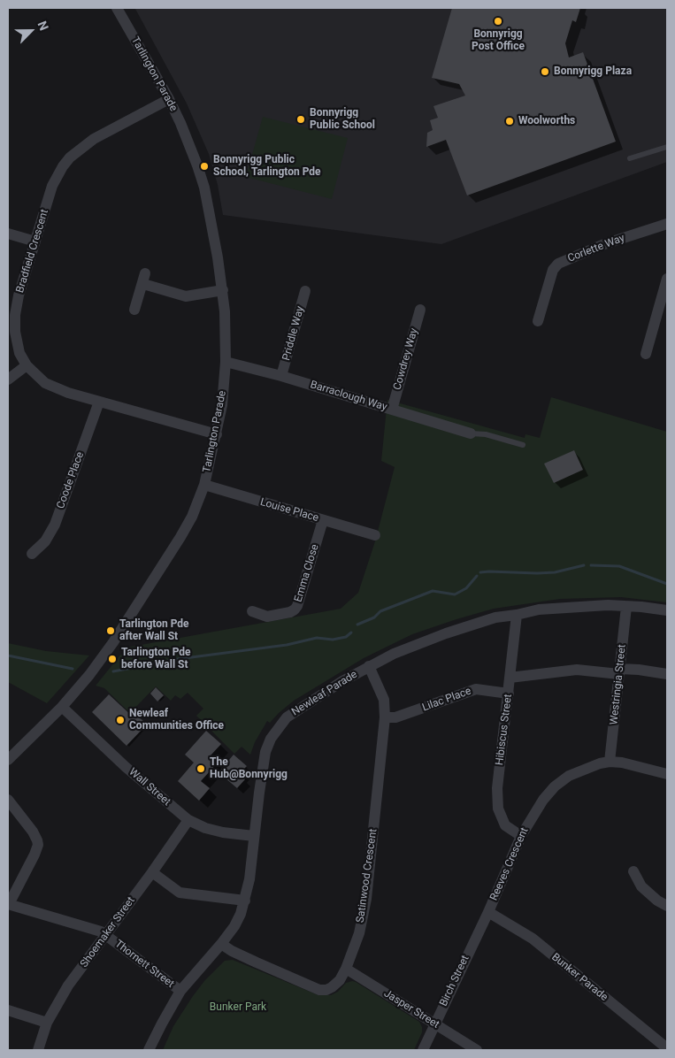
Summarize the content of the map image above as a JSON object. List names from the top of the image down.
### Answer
{
  "streets": {
    "street": [
      "Tarlington Parade",
      "Corlette Way",
      "Bradfield Crescent",
      "Priddle Way",
      "Cowdrey Way",
      "Barraclough Way",
      "Coode Place",
      "Louise Place",
      "Emma Close",
      "Westringia Street",
      "Newleaf Parade",
      "Lilac Place",
      "Hibiscus Street",
      "Wall Street",
      "Reeves Crescent",
      "Satinwood Crescent",
      "Shoemaker Street",
      "Thornett Street",
      "Bunker Parade",
      "Birch Street",
      "Jasper Street"
    ]
  },
  "crossings": [
    ["Tarlington Parade", "Bradfield Crescent"],
    ["Tarlington Parade", "Barraclough Way"],
    ["Tarlington Parade", "Louise Place"],
    ["Tarlington Parade", "Wall Street"],
    ["Bradfield Crescent", "Coode Place"],
    ["Priddle Way", "Barraclough Way"],
    ["Cowdrey Way", "Barraclough Way"],
    ["Louise Place", "Emma Close"],
    ["Westringia Street", "Newleaf Parade"],
    ["Westringia Street", "Reeves Crescent"],
    ["Newleaf Parade", "Hibiscus Street"],
    ["Newleaf Parade", "Wall Street"],
    ["Newleaf Parade", "Satinwood Crescent"],
    ["Newleaf Parade", "Thornett Street"],
    ["Lilac Place", "Hibiscus Street"],
    ["Lilac Place", "Satinwood Crescent"],
    ["Hibiscus Street", "Reeves Crescent"],
    ["Wall Street", "Shoemaker Street"],
    ["Reeves Crescent", "Bunker Parade"],
    ["Reeves Crescent", "Birch Street"],
    ["Satinwood Crescent", "Jasper Street"],
    ["Shoemaker Street", "Thornett Street"],
    ["Bunker Parade", "Birch Street"],
    ["Birch Street", "Jasper Street"]
  ],
  "parks": ["Bunker Park"],
  "places": [
    "Bonnyrigg Post Office",
    "Bonnyrigg Plaza",
    "Bonnyrigg Public School",
    "Woolworths",
    "Bonnyrigg Public School, Tarlington Pde",
    "Tarlington Pde after Wall St",
    "Tarlington Pde before Wall St",
    "Newleaf Communities Office",
    "The Hub@Bonnyrigg"
  ],
  "north": "top right"
}
